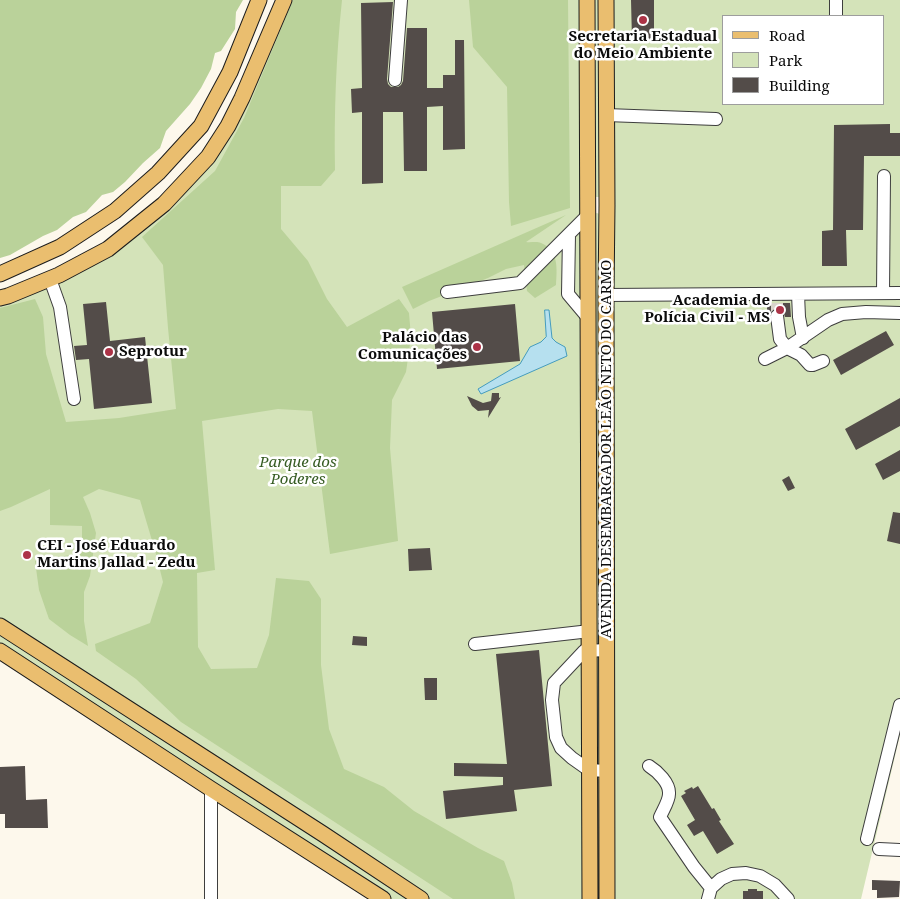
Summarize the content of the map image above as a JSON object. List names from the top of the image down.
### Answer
{
  "streets": {
    "main road": ["AVENIDA DESEMBARGADOR LEÃO NETO DO CARMO"]
  },
  "parks": ["Parque dos Poderes"],
  "places": [
    "Secretaria Estadual do Meio Ambiente",
    "Academia de Polícia Civil - MS",
    "Palácio das Comunicações",
    "Seprotur",
    "CEI - José Eduardo Martins Jallad - Zedu"
  ],
  "legend": ["Road", "Park", "Building"]
}
